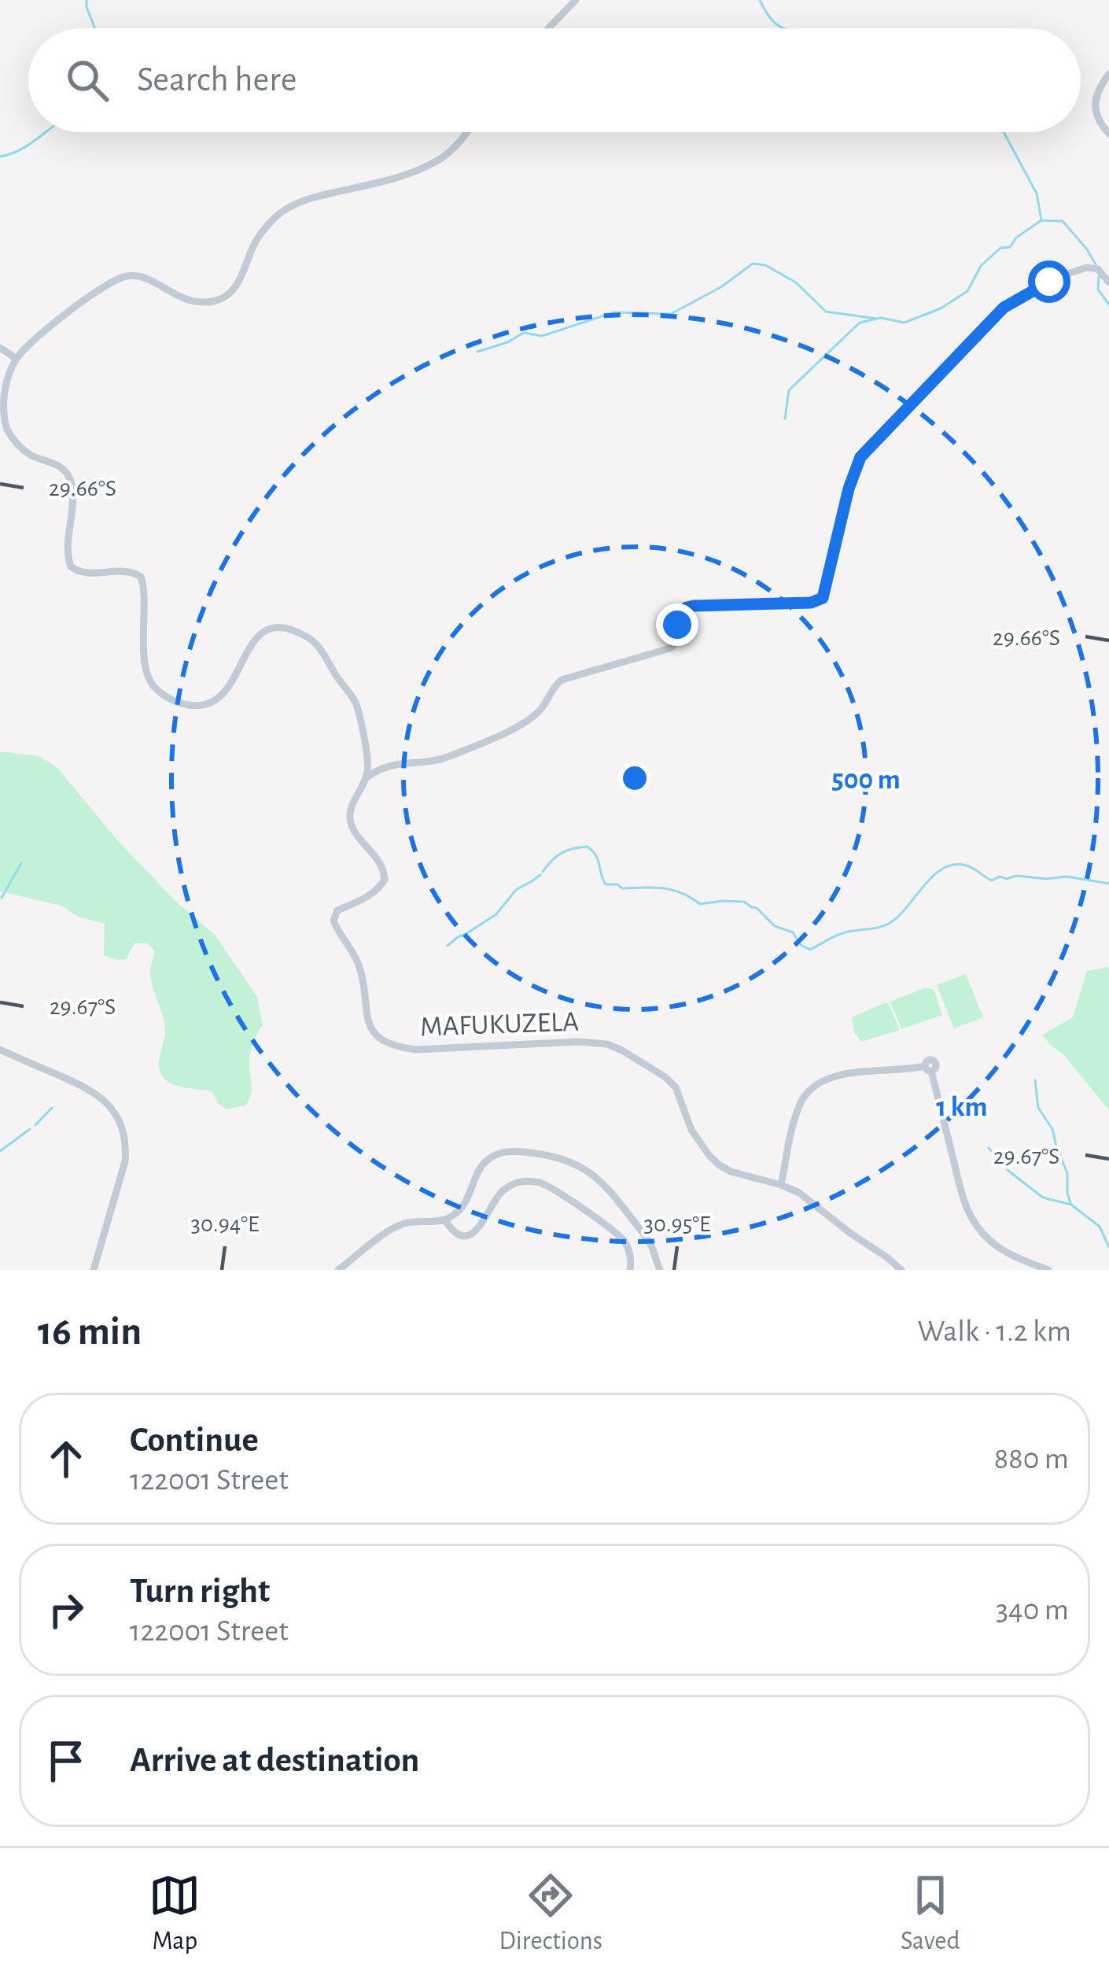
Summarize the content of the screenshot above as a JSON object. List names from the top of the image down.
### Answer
{
  "streets": {
    "main road": ["MAFUKUZELA"]
  },
  "page": {
    "search": "Search here",
    "heading": ["16 min", "Walk · 1.2 km"],
    "list": [
      ["Continue", "122001 Street", "880 m"],
      ["Turn right", "122001 Street", "340 m"],
      "Arrive at destination"
    ],
    "nav": ["Map", "Directions", "Saved"]
  },
  "coordinates": [
    "29.66°S",
    "29.67°S",
    "30.94°E",
    "30.95°E"
  ],
  "rings": ["500 m", "1 km"]
}
